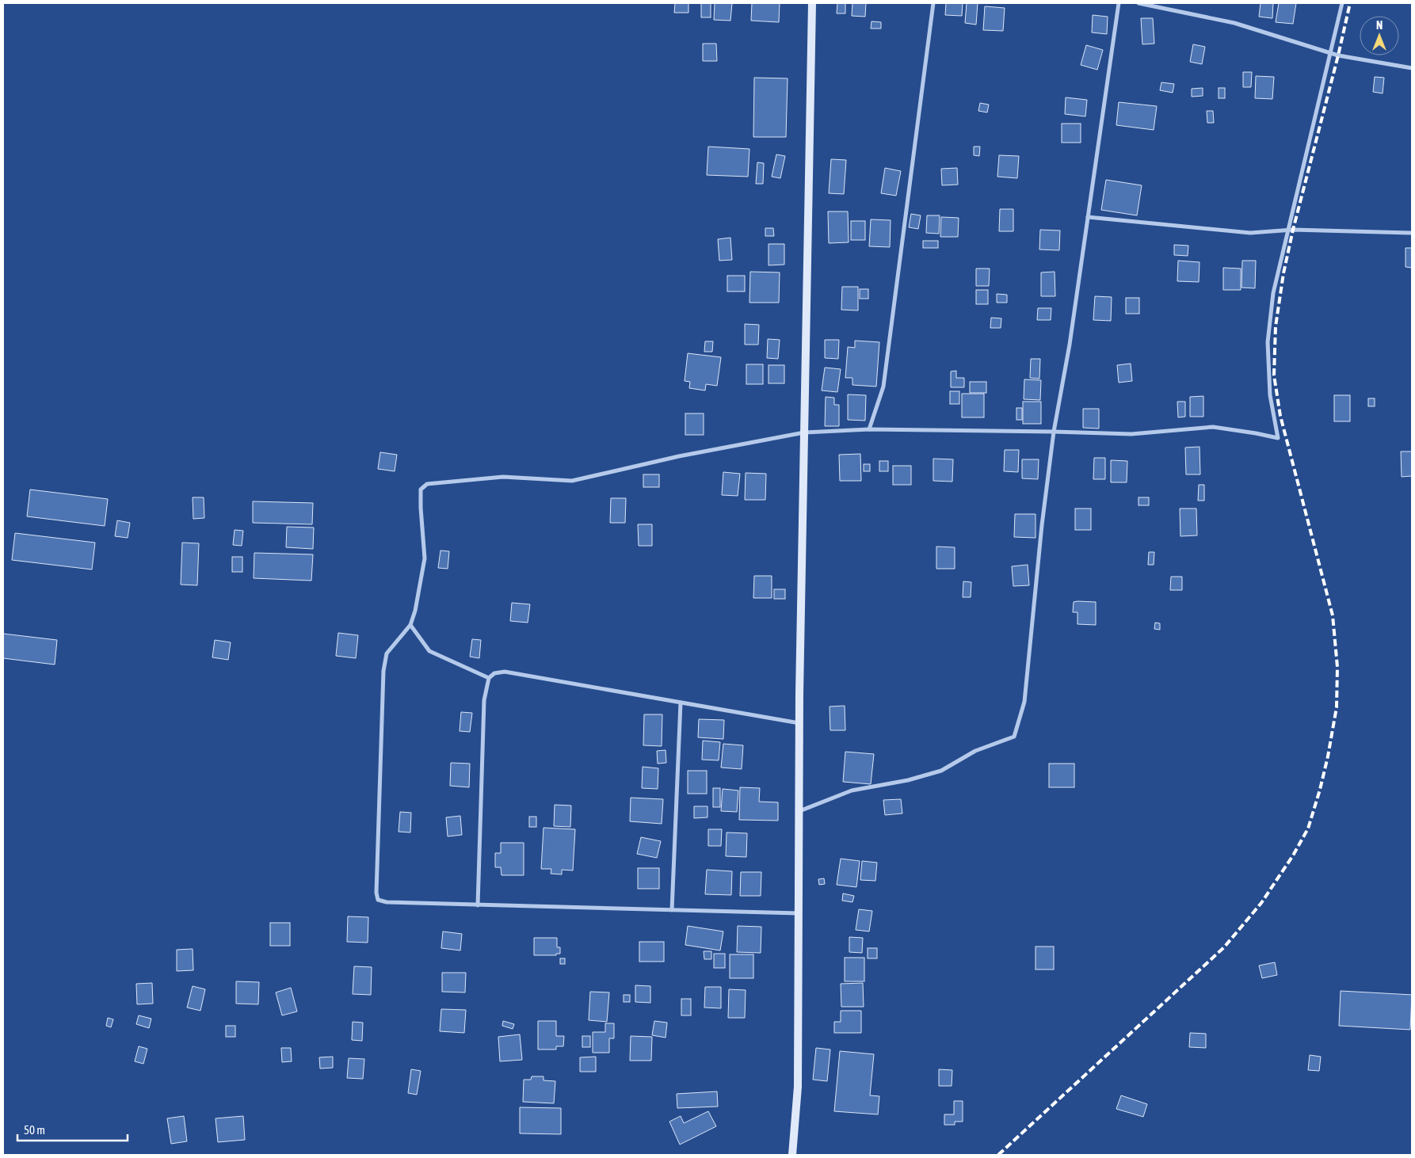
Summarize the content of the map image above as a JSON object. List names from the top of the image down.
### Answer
{
  "scale_bar": "50 m",
  "north": "top"
}
